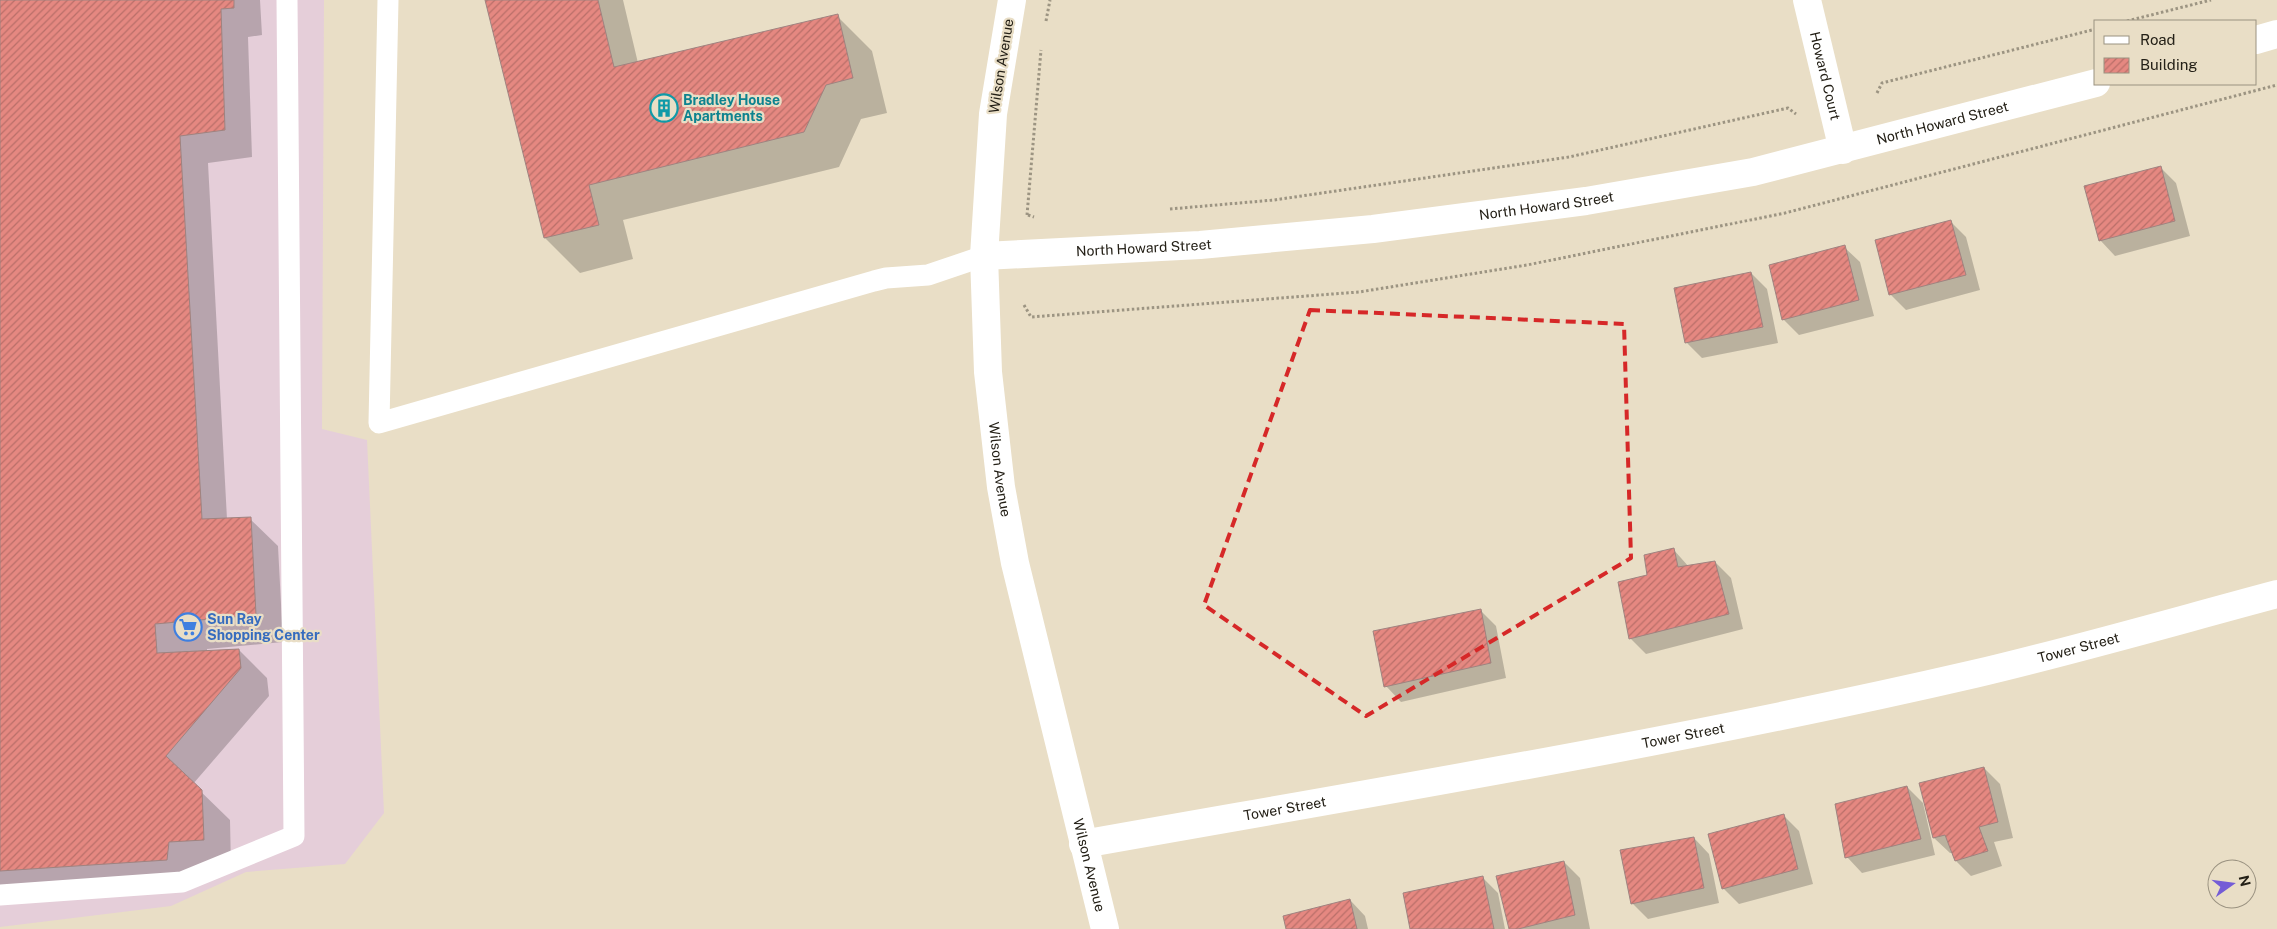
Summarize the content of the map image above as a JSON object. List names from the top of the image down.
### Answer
{
  "streets": {
    "street": [
      "Wilson Avenue",
      "Howard Court",
      "North Howard Street",
      "Tower Street"
    ]
  },
  "crossings": [
    ["Wilson Avenue", "North Howard Street"],
    ["Wilson Avenue", "Tower Street"],
    ["Howard Court", "North Howard Street"]
  ],
  "places": {
    "building": ["Bradley House Apartments"],
    "supermarket": ["Sun Ray Shopping Center"]
  },
  "legend": ["Road", "Building"],
  "north": "right"
}
